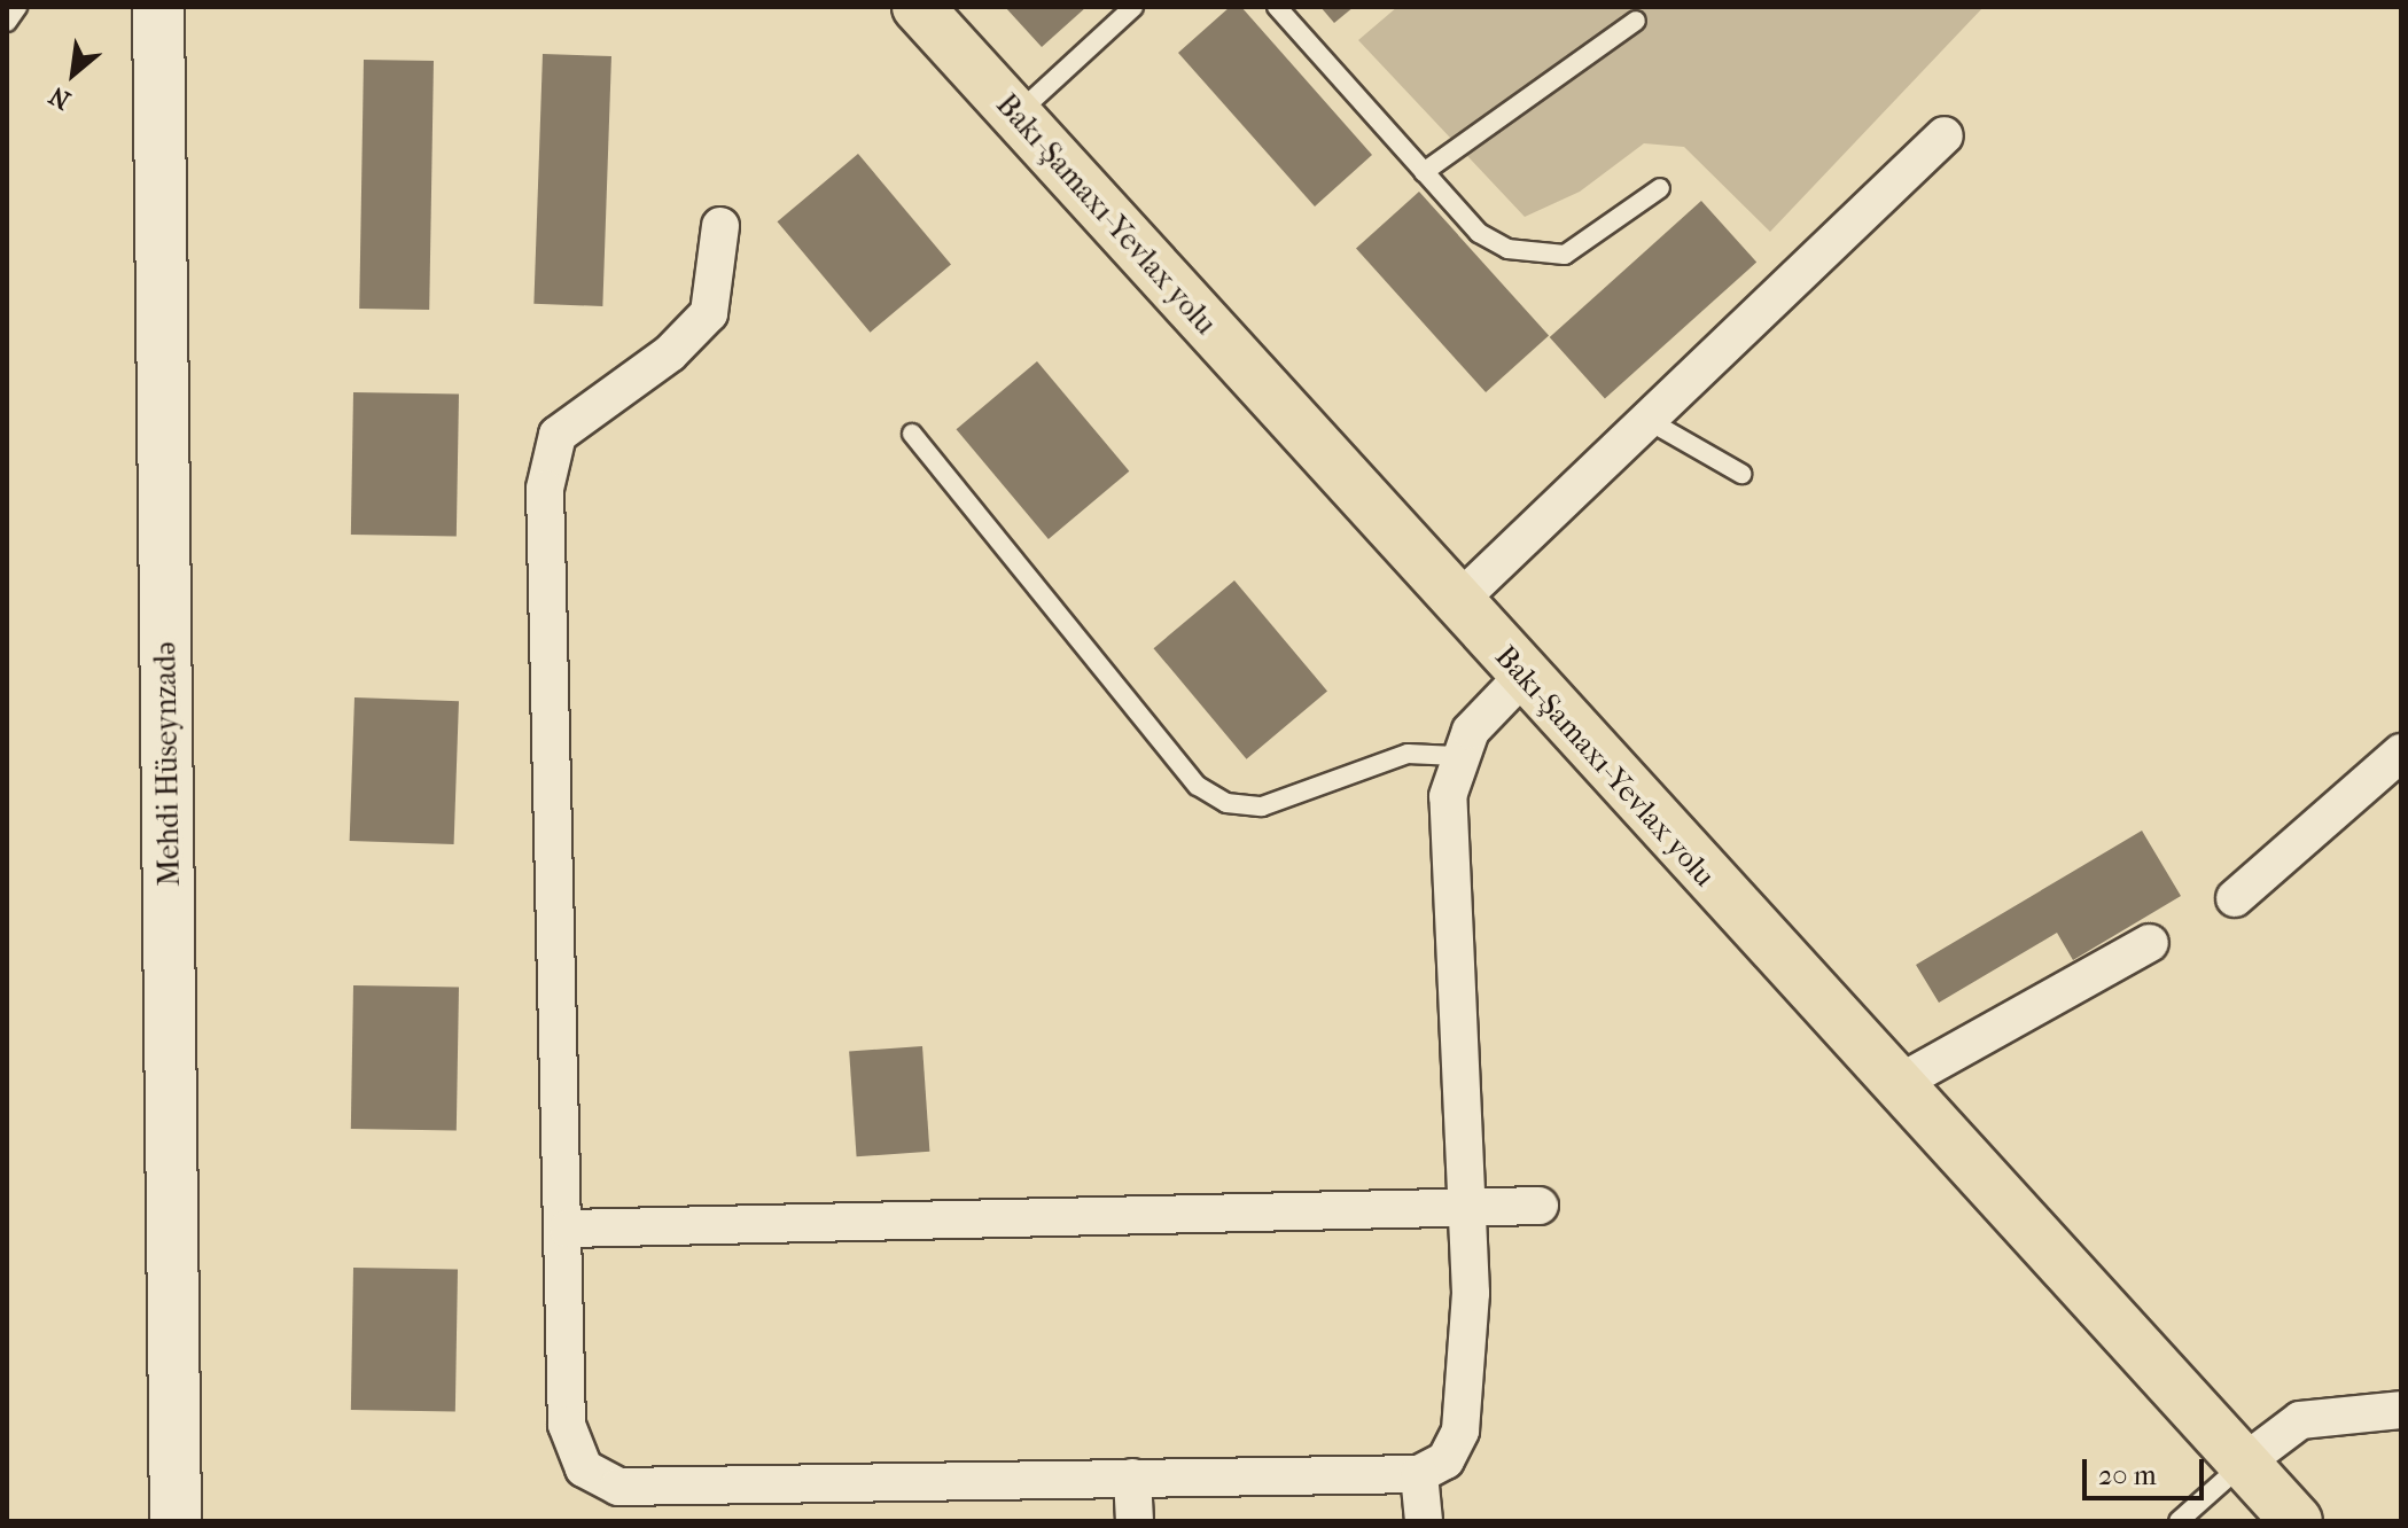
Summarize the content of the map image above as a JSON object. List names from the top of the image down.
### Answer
{
  "streets": {
    "highway": ["Bakı-Şamaxı-Yevlax yolu"],
    "main road": ["Mehdi Hüseynzadə"]
  },
  "scale_bar": "20 m",
  "north": "bottom left"
}
